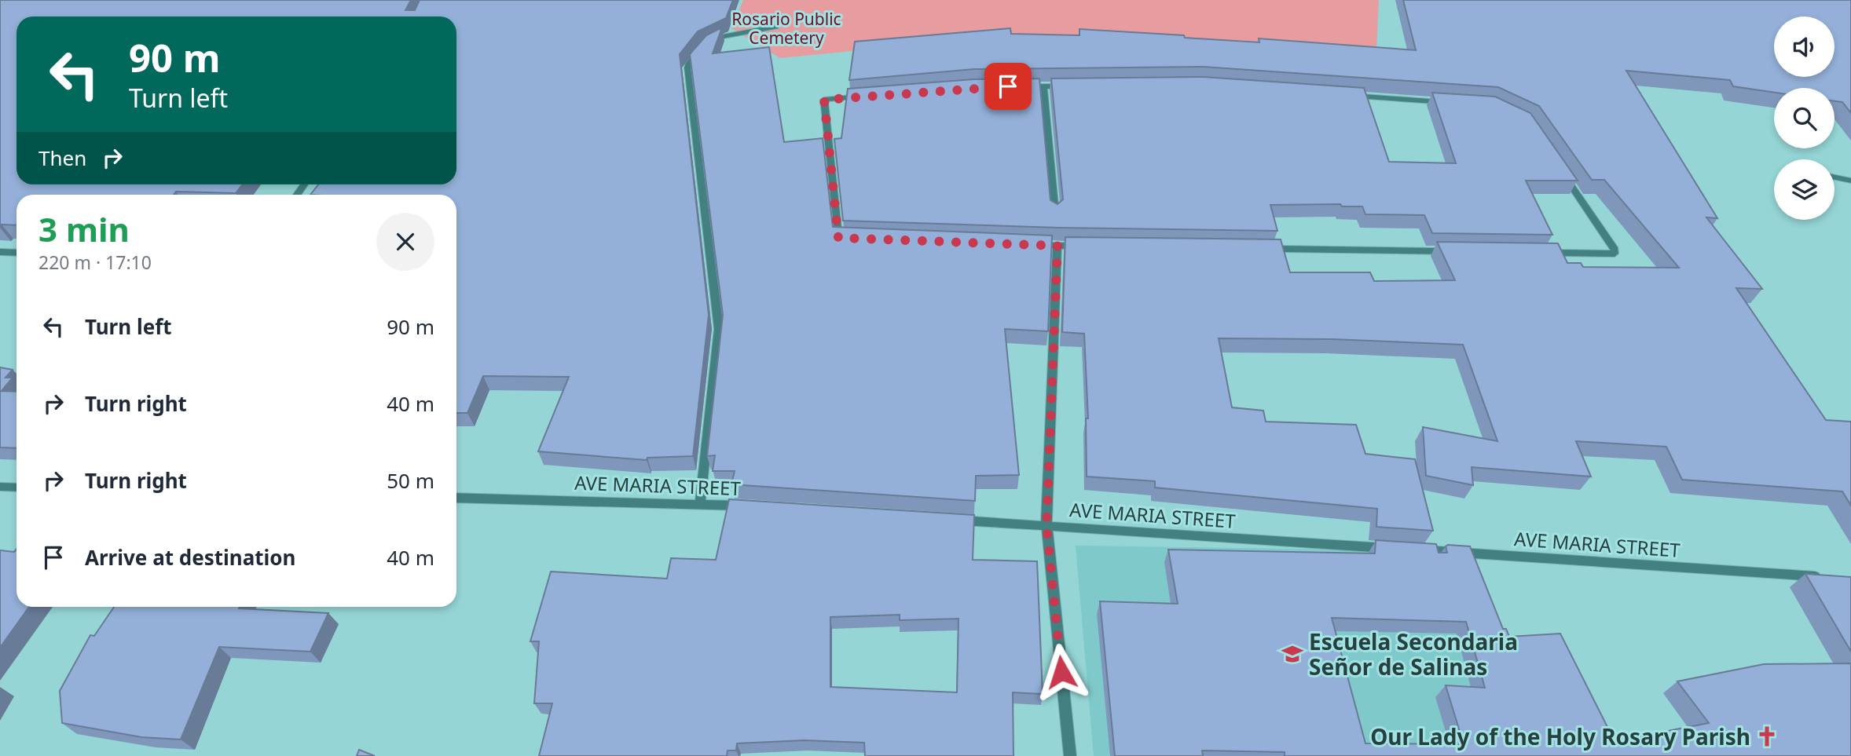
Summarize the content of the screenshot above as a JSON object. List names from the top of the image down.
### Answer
{
  "streets": {
    "street": ["AVE MARIA STREET"]
  },
  "parks": ["Rosario Public Cemetery"],
  "places": {
    "school or university": ["Escuela Secondaria Señor de Salinas"],
    "church": ["Our Lady of the Holy Rosary Parish"]
  },
  "page": {
    "turn": ["90 m", "Turn left"],
    "then": "Then",
    "heading": ["3 min", "220 m · 17:10"],
    "list": [
      {
        "name": "Turn left",
        "value": "90 m"
      },
      {
        "name": "Turn right",
        "value": "40 m"
      },
      {
        "name": "Turn right",
        "value": "50 m"
      },
      {
        "name": "Arrive at destination",
        "value": "40 m"
      }
    ]
  }
}
